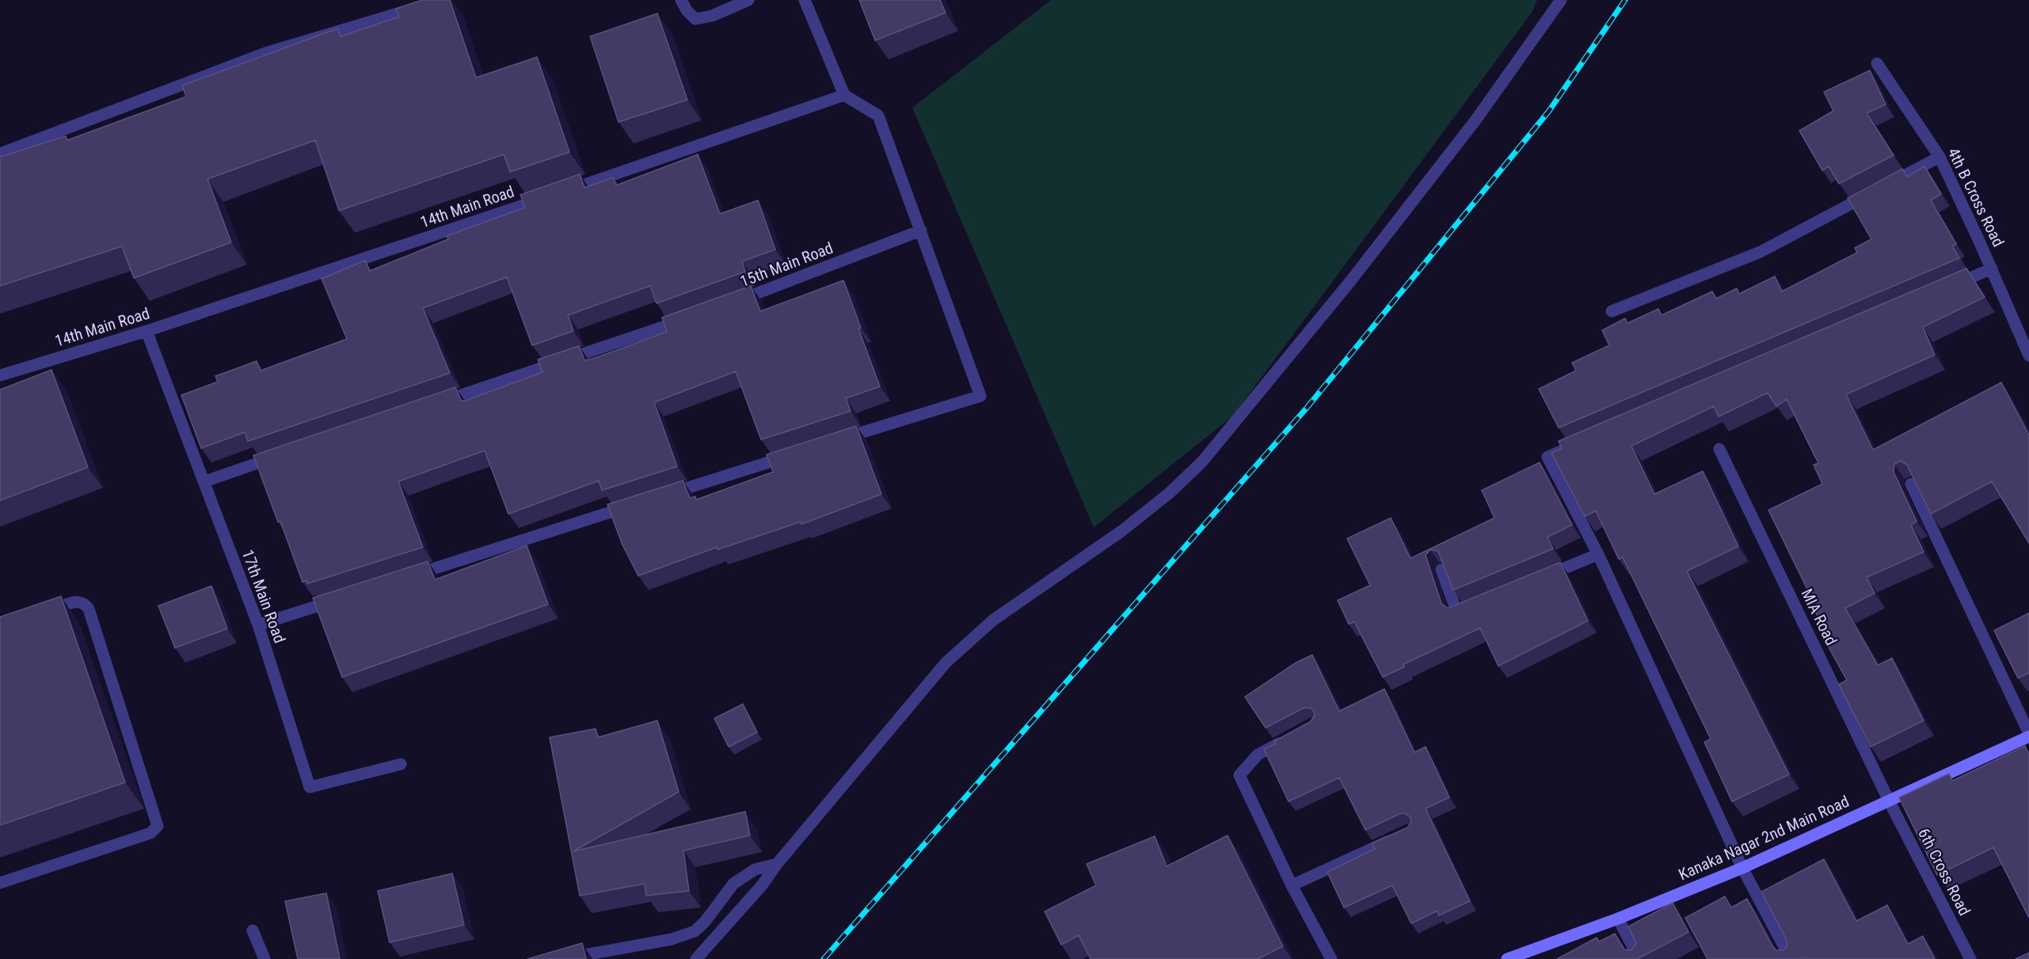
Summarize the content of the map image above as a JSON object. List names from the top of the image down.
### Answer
{
  "streets": {
    "main road": ["Kanaka Nagar 2nd Main Road"],
    "street": [
      "4th B Cross Road",
      "14th Main Road",
      "15th Main Road",
      "17th Main Road",
      "MIA Road",
      "6th Cross Road"
    ]
  },
  "crossings": [
    ["14th Main Road", "17th Main Road"],
    ["MIA Road", "Kanaka Nagar 2nd Main Road"],
    ["MIA Road", "6th Cross Road"],
    ["Kanaka Nagar 2nd Main Road", "6th Cross Road"]
  ]
}
